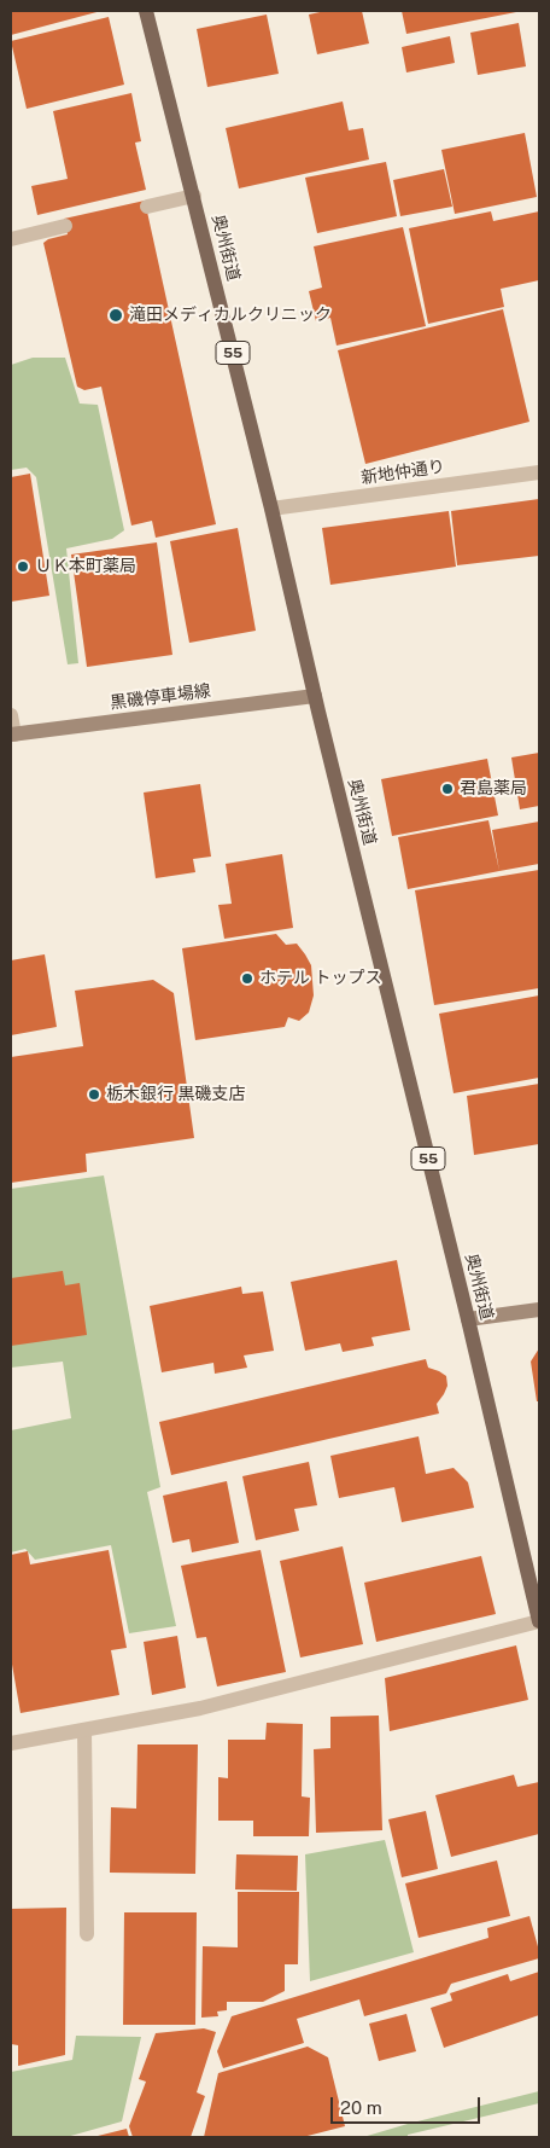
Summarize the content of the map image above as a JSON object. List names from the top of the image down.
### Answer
{
  "streets": {
    "main road": ["奥州街道", "55", "黒磯停車場線"],
    "street": ["新地仲通り"]
  },
  "crossings": [
    ["奥州街道", "新地仲通り"],
    ["奥州街道", "黒磯停車場線"]
  ],
  "places": [
    "滝田メディカルクリニック",
    "ＵＫ本町薬局",
    "君島薬局",
    "ホテル トップス",
    "栃木銀行 黒磯支店"
  ],
  "scale_bar": "20 m"
}
